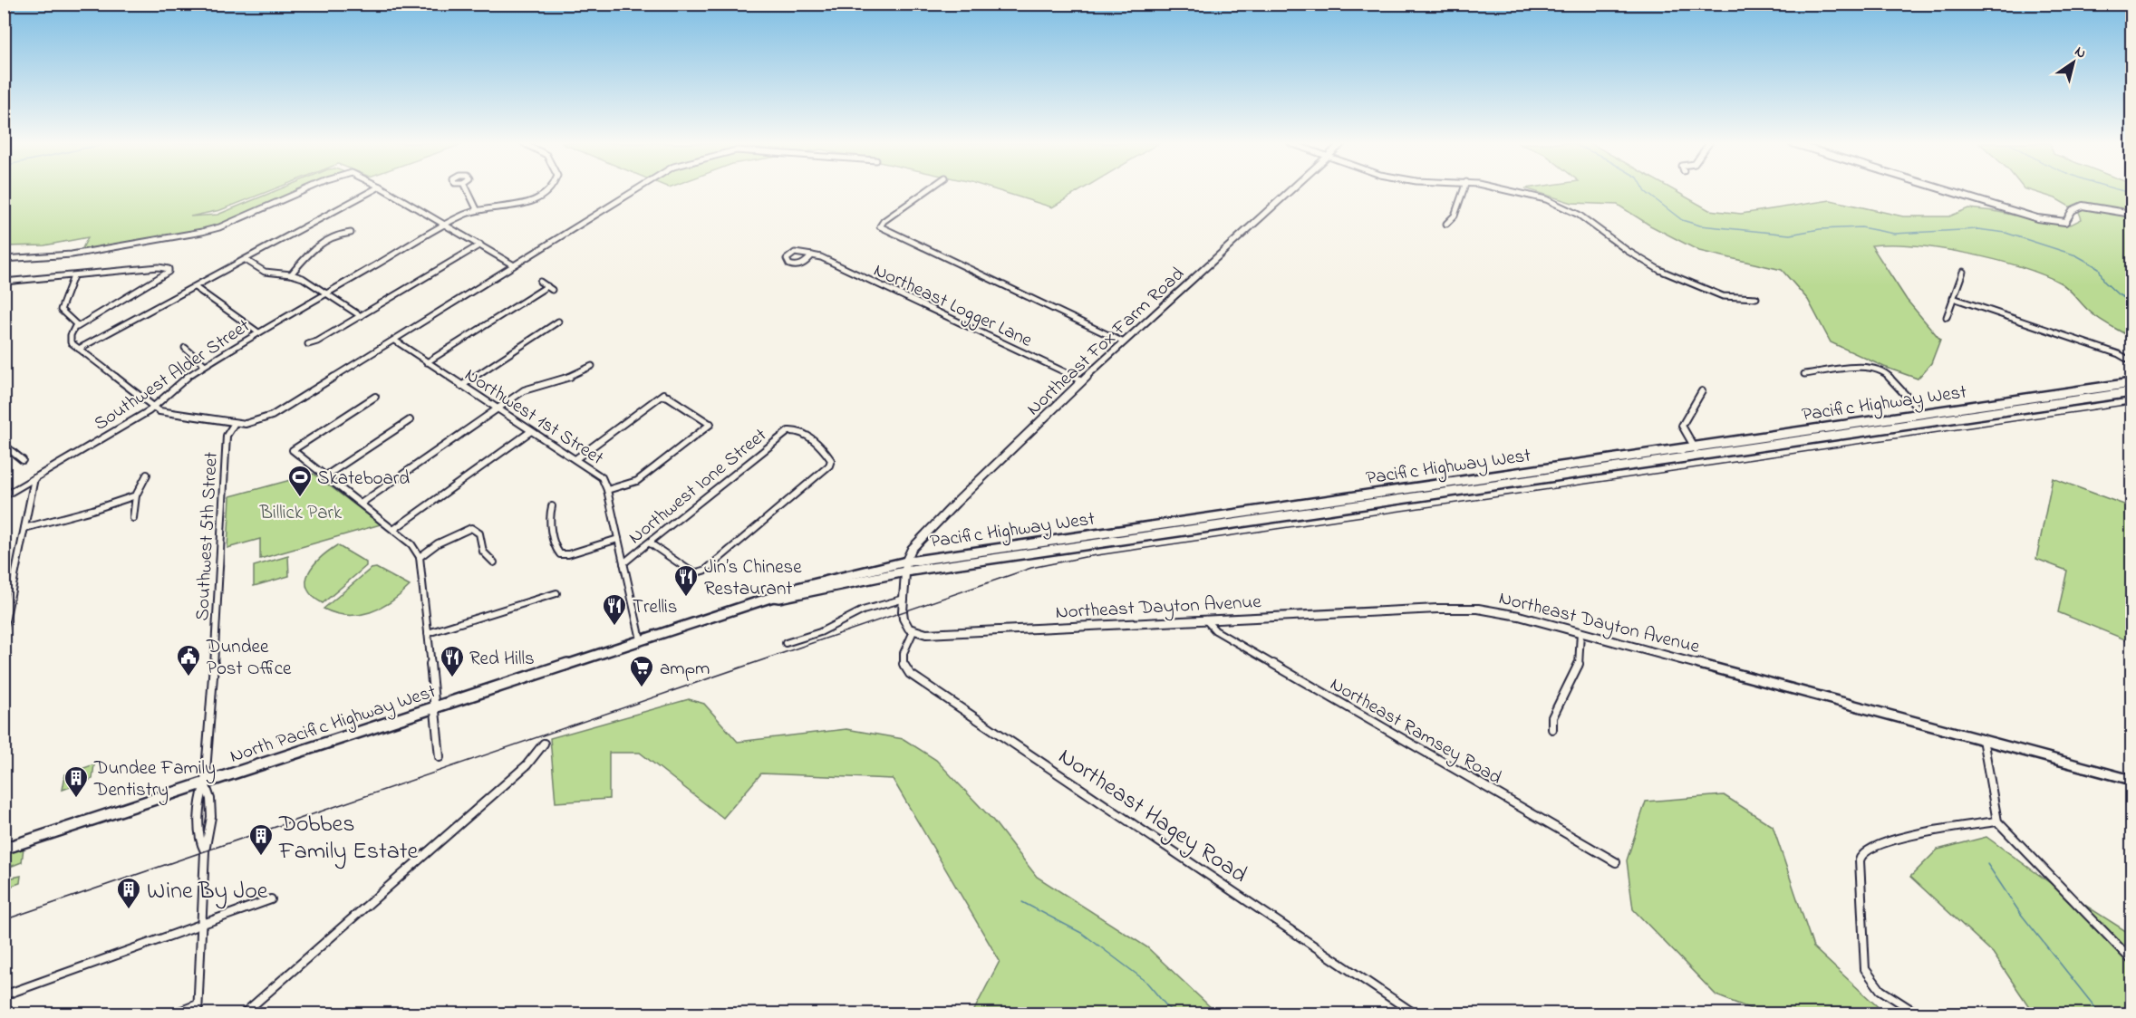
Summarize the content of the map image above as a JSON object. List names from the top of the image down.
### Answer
{
  "streets": {
    "main road": ["Pacific Highway West", "North Pacific Highway West"],
    "street": [
      "Northeast Logger Lane",
      "Northeast Fox Farm Road",
      "Southwest Alder Street",
      "Northwest 1st Street",
      "Northwest Ione Street",
      "Southwest 5th Street",
      "Northeast Dayton Avenue",
      "Northeast Ramsey Road",
      "Northeast Hagey Road"
    ]
  },
  "crossings": [
    ["Northeast Logger Lane", "Northeast Fox Farm Road"],
    ["Northeast Fox Farm Road", "Pacific Highway West"],
    ["Pacific Highway West", "Northwest 1st Street"],
    ["Pacific Highway West", "North Pacific Highway West"],
    ["Northwest 1st Street", "Northwest Ione Street"],
    ["Northwest 1st Street", "North Pacific Highway West"],
    ["Southwest 5th Street", "North Pacific Highway West"],
    ["Northeast Dayton Avenue", "Northeast Ramsey Road"],
    ["Northeast Dayton Avenue", "Northeast Hagey Road"]
  ],
  "parks": ["Billick Park"],
  "places": {
    "sports": ["Skateboard"],
    "restaurant": ["Jin’s Chinese Restaurant", "Trellis", "Red Hills"],
    "public building": ["Dundee Post Office"],
    "supermarket": ["ampm"],
    "building": ["Dundee Family Dentistry", "Dobbes Family Estate", "Wine By Joe"]
  },
  "north": "top right"
}
